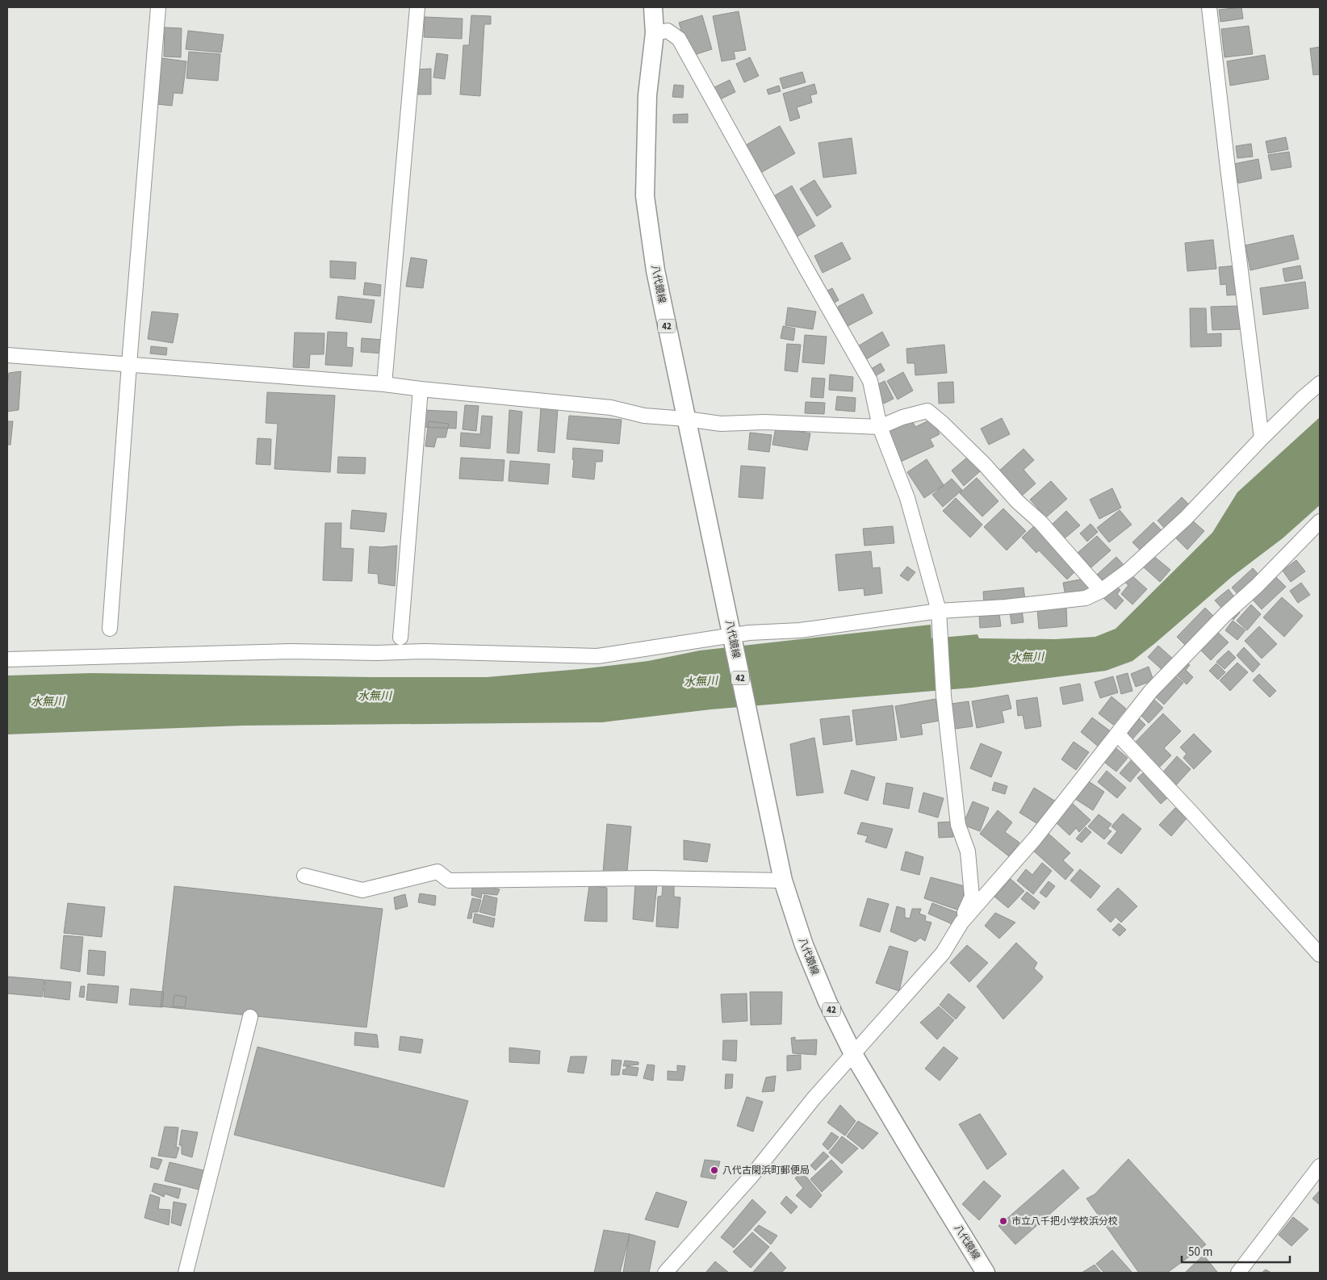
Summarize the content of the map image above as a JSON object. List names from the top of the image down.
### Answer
{
  "streets": {
    "main road": ["八代鏡線", "42"]
  },
  "water": ["水無川"],
  "places": ["八代古閑浜町郵便局", "市立八千把小学校浜分校"],
  "scale_bar": "50 m"
}
